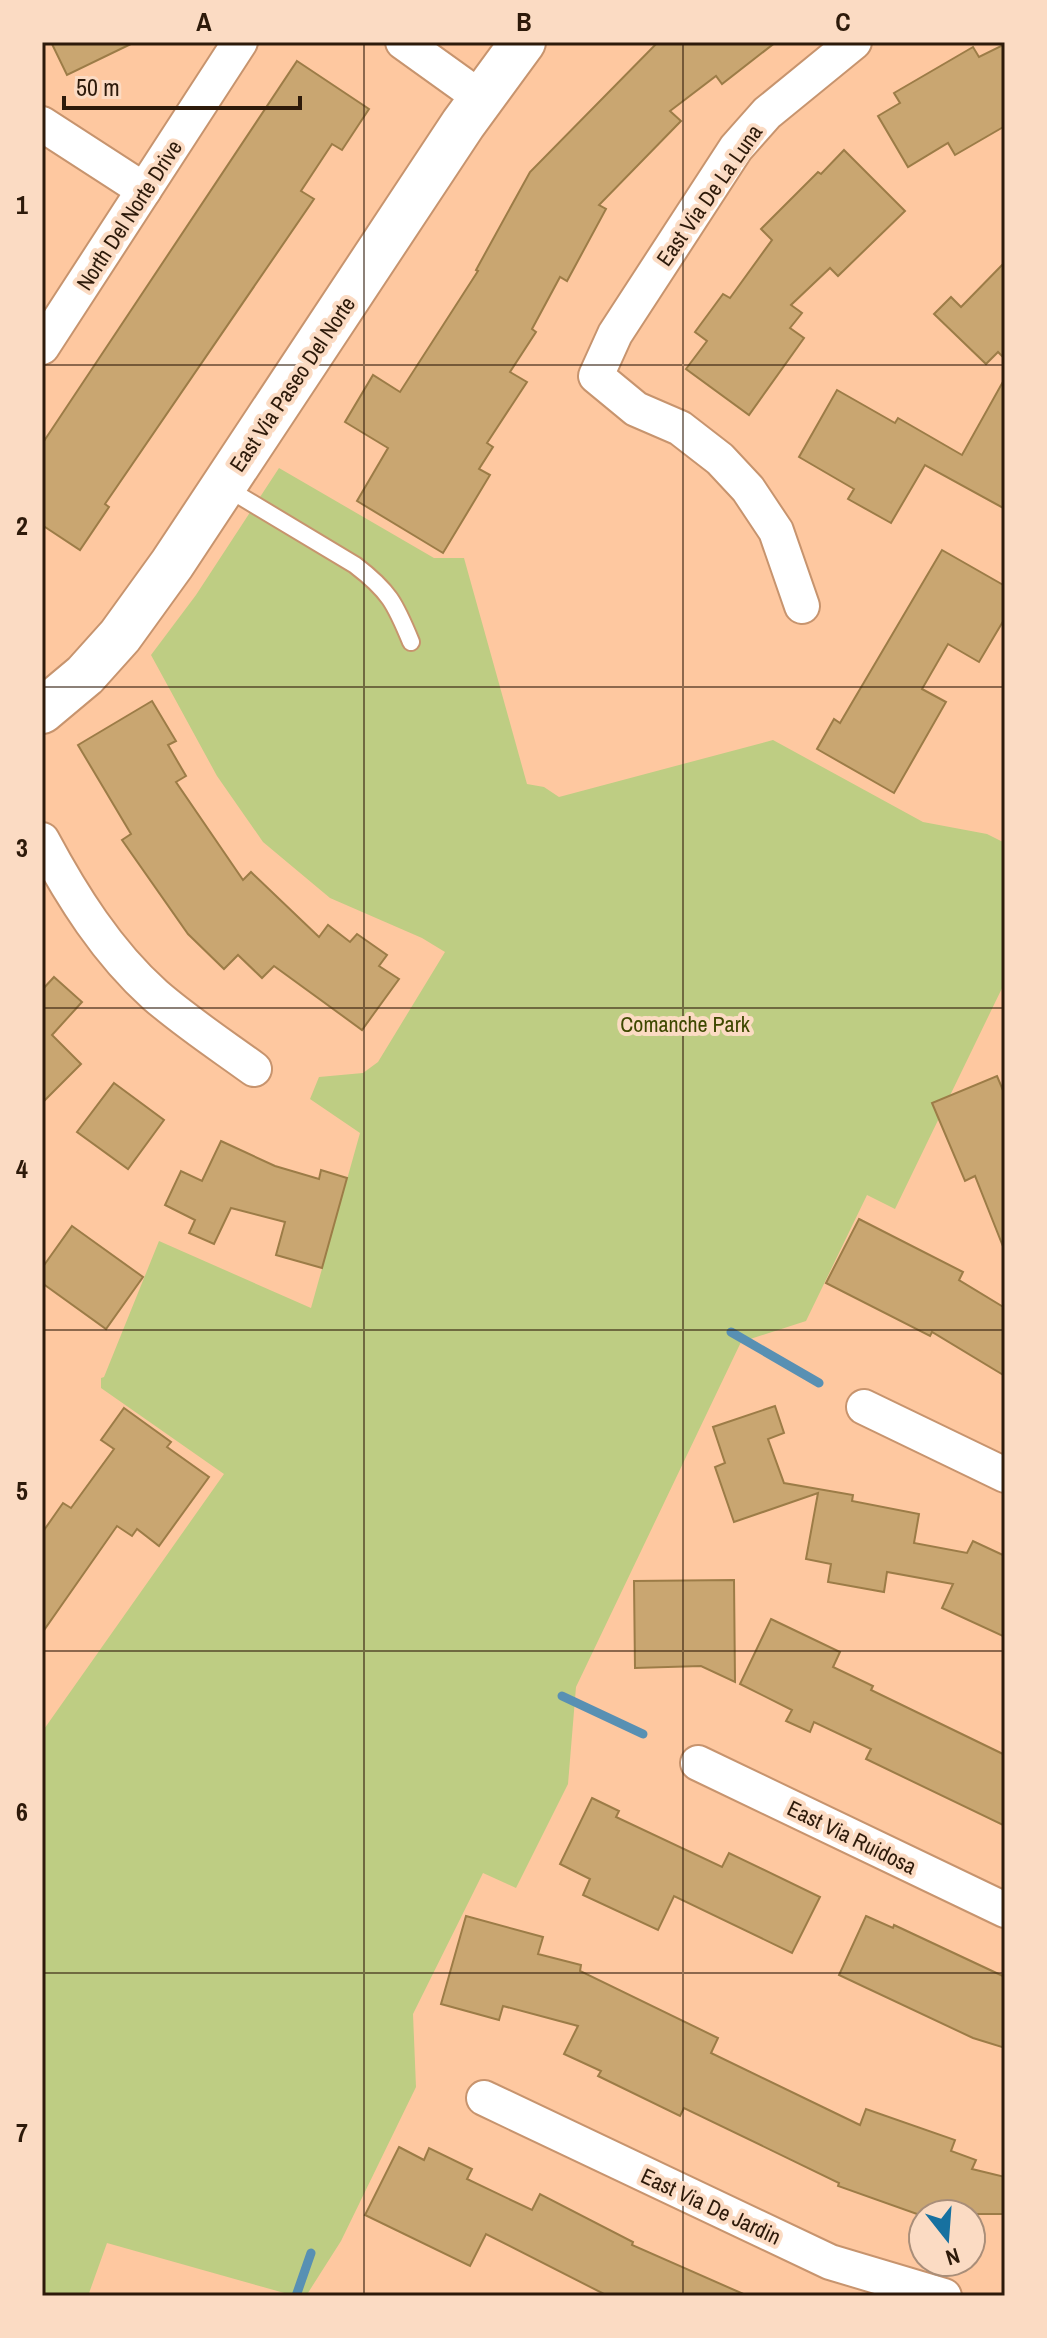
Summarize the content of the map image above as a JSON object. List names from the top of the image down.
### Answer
{
  "streets": {
    "street": [
      "East Via De La Luna",
      "North Del Norte Drive",
      "East Via Paseo Del Norte",
      "East Via Ruidosa",
      "East Via De Jardin"
    ]
  },
  "parks": ["Comanche Park"],
  "scale_bar": "50 m",
  "north": "bottom",
  "grid": {
    "columns": ["A", "B", "C"],
    "rows": [
      "1",
      "2",
      "3",
      "4",
      "5",
      "6",
      "7"
    ]
  }
}
